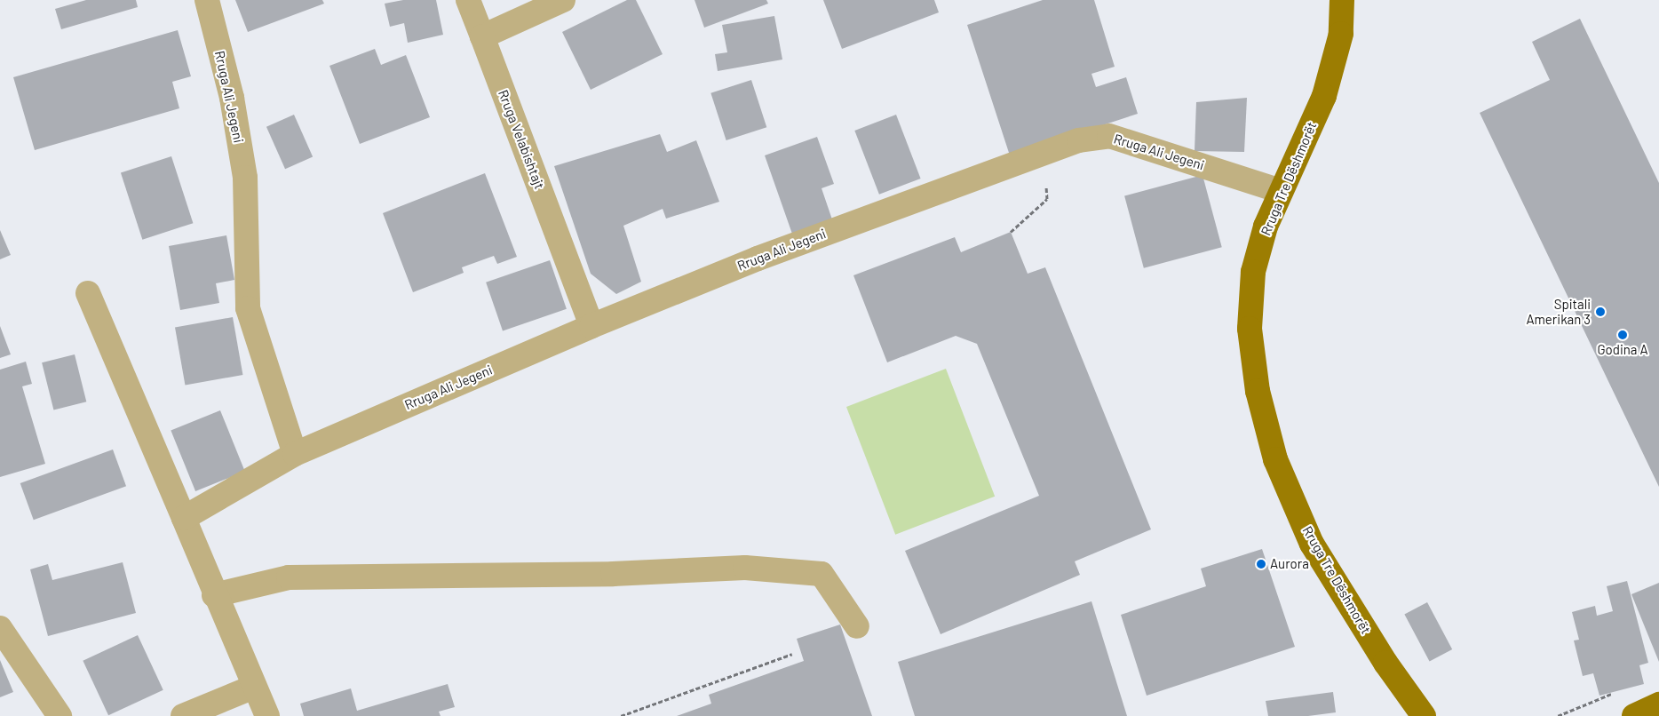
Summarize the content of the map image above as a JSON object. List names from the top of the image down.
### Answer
{
  "streets": {
    "main road": ["Rruga Tre Dëshmorët"],
    "street": ["Rruga Ali Jegeni", "Rruga Velabishtajt"]
  },
  "crossings": [
    ["Rruga Ali Jegeni", "Rruga Velabishtajt"],
    ["Rruga Ali Jegeni", "Rruga Tre Dëshmorët"]
  ],
  "places": ["Spitali Amerikan 3", "Godina A", "Aurora"]
}
